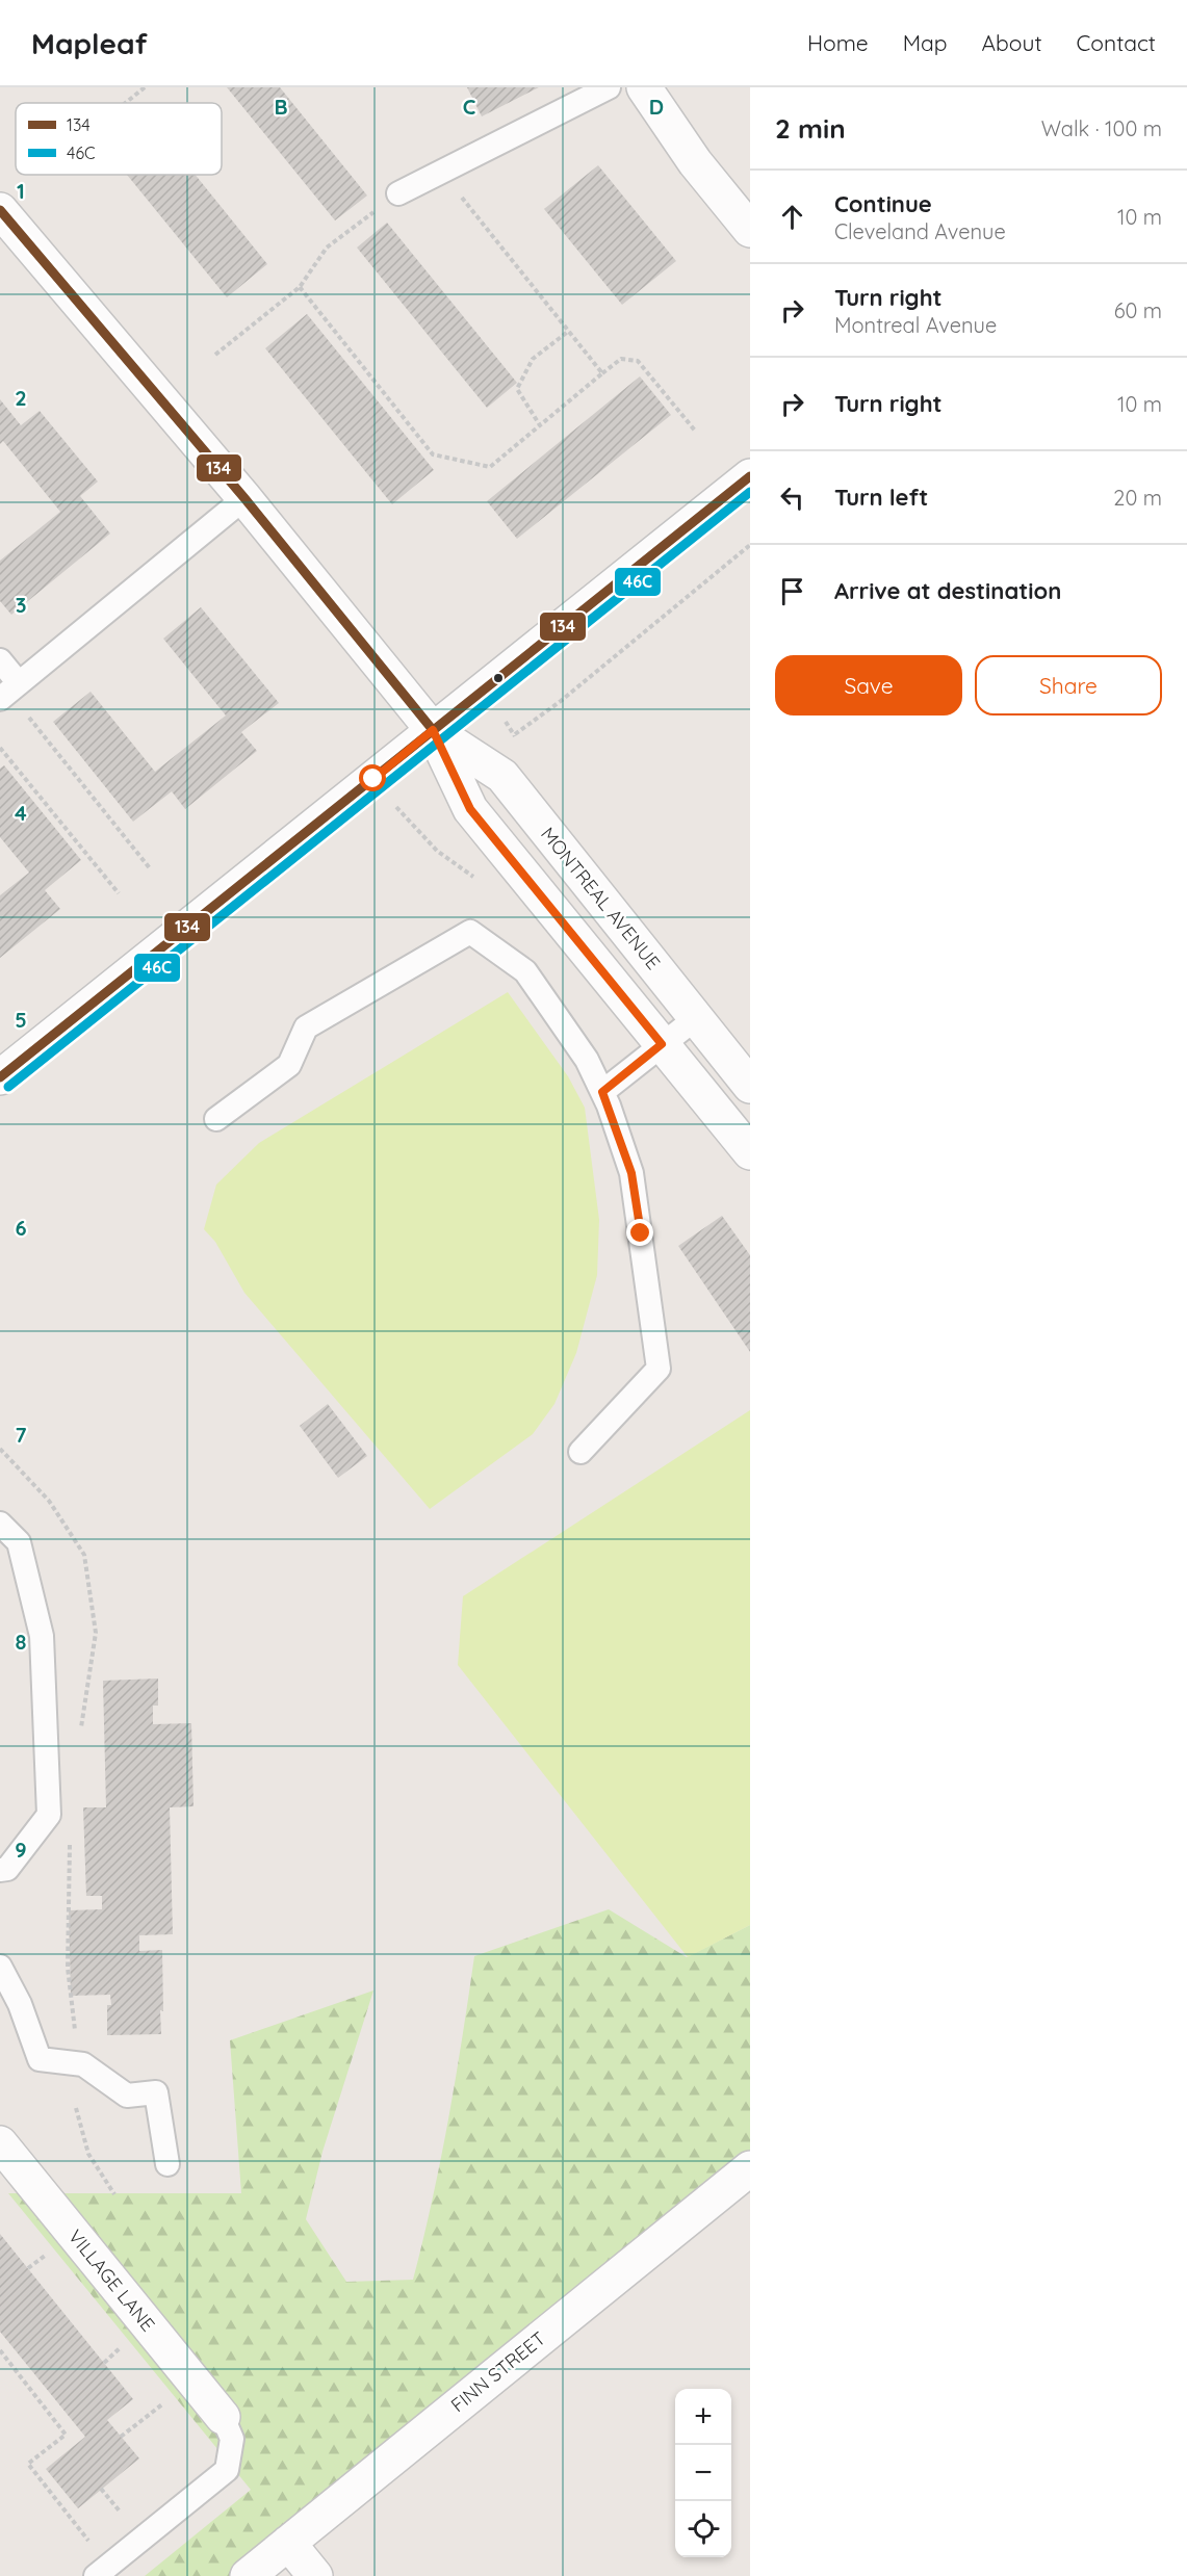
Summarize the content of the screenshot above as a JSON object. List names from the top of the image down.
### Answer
{
  "streets": {
    "street": ["MONTREAL AVENUE", "VILLAGE LANE", "FINN STREET"]
  },
  "lines": ["transit line 134", "transit line 46C"],
  "legend": ["134", "46C"],
  "page": {
    "header": "Mapleaf",
    "nav": [
      "Home",
      "Map",
      "About",
      "Contact"
    ],
    "heading": ["2 min", "Walk · 100 m"],
    "list": [
      ["Continue", "Cleveland Avenue", "10 m"],
      ["Turn right", "Montreal Avenue", "60 m"],
      ["Turn right", "10 m"],
      ["Turn left", "20 m"],
      "Arrive at destination"
    ],
    "buttons": ["Save", "Share"],
    "map_buttons": ["+", "−"]
  },
  "grid": {
    "columns": ["B", "C", "D"],
    "rows": [
      "1",
      "2",
      "3",
      "4",
      "5",
      "6",
      "7",
      "8",
      "9"
    ]
  }
}
